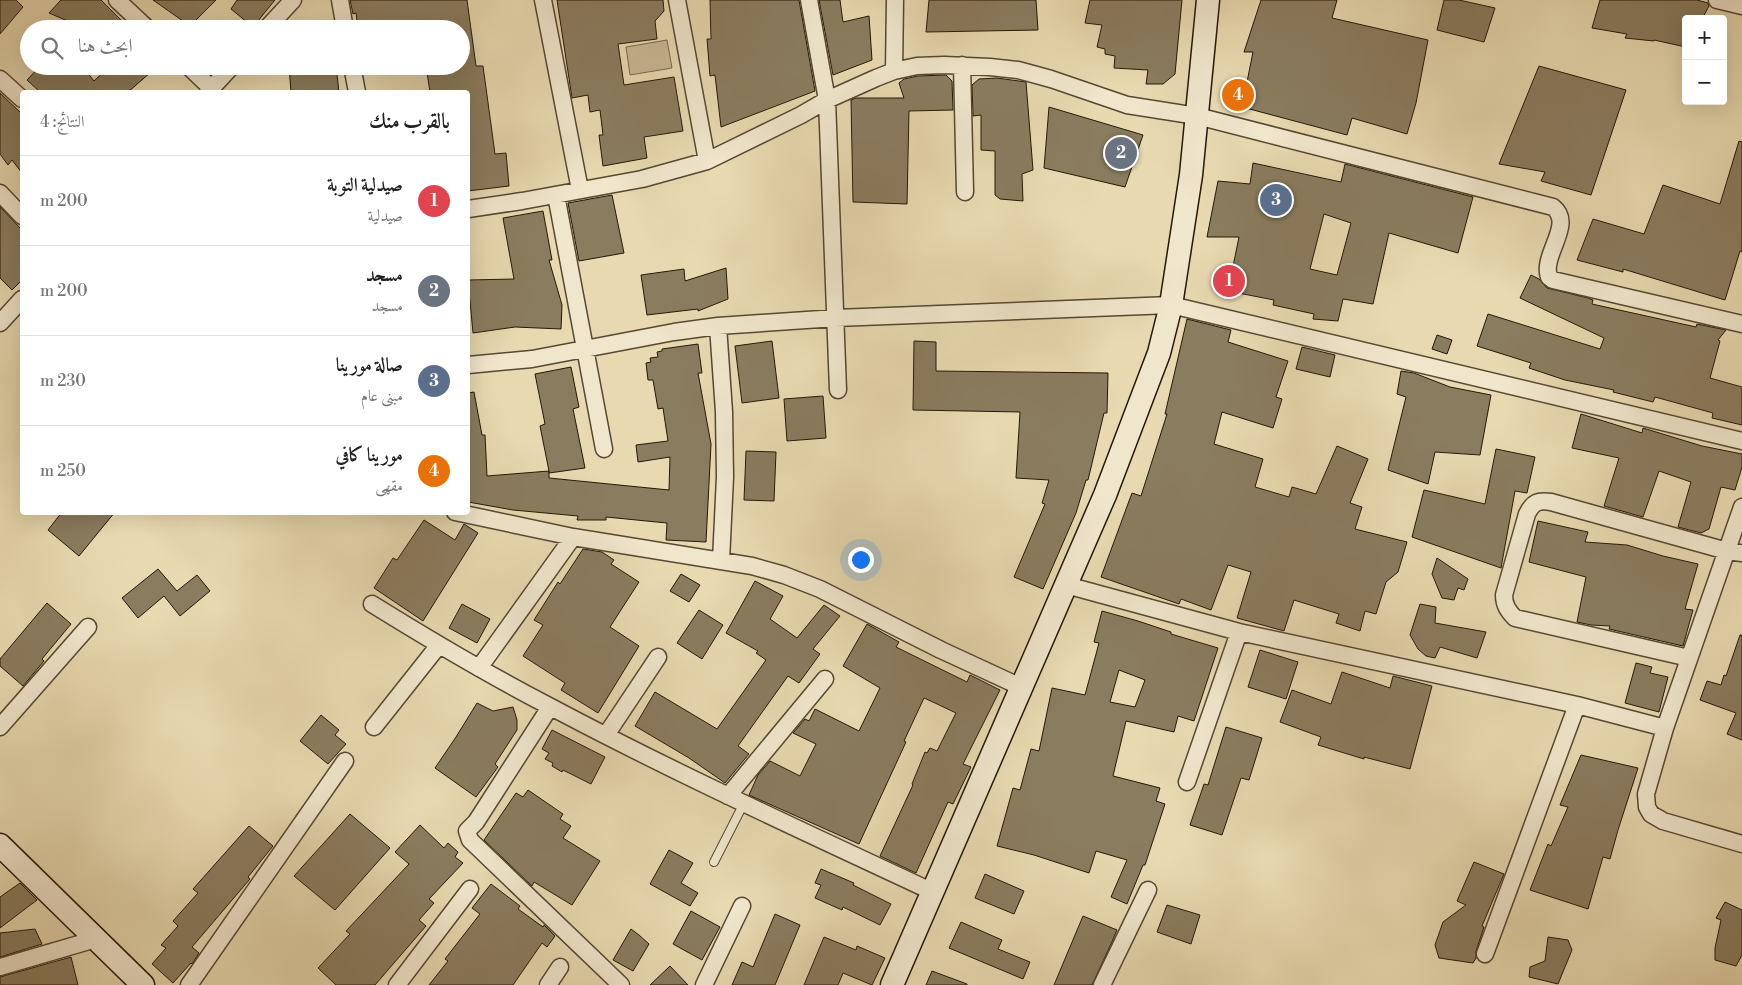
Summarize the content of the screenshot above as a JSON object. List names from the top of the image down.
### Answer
{
  "page": {
    "map_buttons": ["+", "−"],
    "search": "ابحث هنا",
    "pins": [
      "4",
      "2",
      "3",
      "1"
    ],
    "heading": ["بالقرب منك", "النتائج: 4"],
    "list": [
      {
        "mark": "1",
        "name": "صيدلية التوبة",
        "note": "صيدلية",
        "value": "200 m"
      },
      {
        "mark": "2",
        "name": "مسجد",
        "note": "مسجد",
        "value": "200 m"
      },
      {
        "mark": "3",
        "name": "صالة مورينا",
        "note": "مبنى عام",
        "value": "230 m"
      },
      {
        "mark": "4",
        "name": "مورينا كافي",
        "note": "مقهى",
        "value": "250 m"
      }
    ]
  }
}
